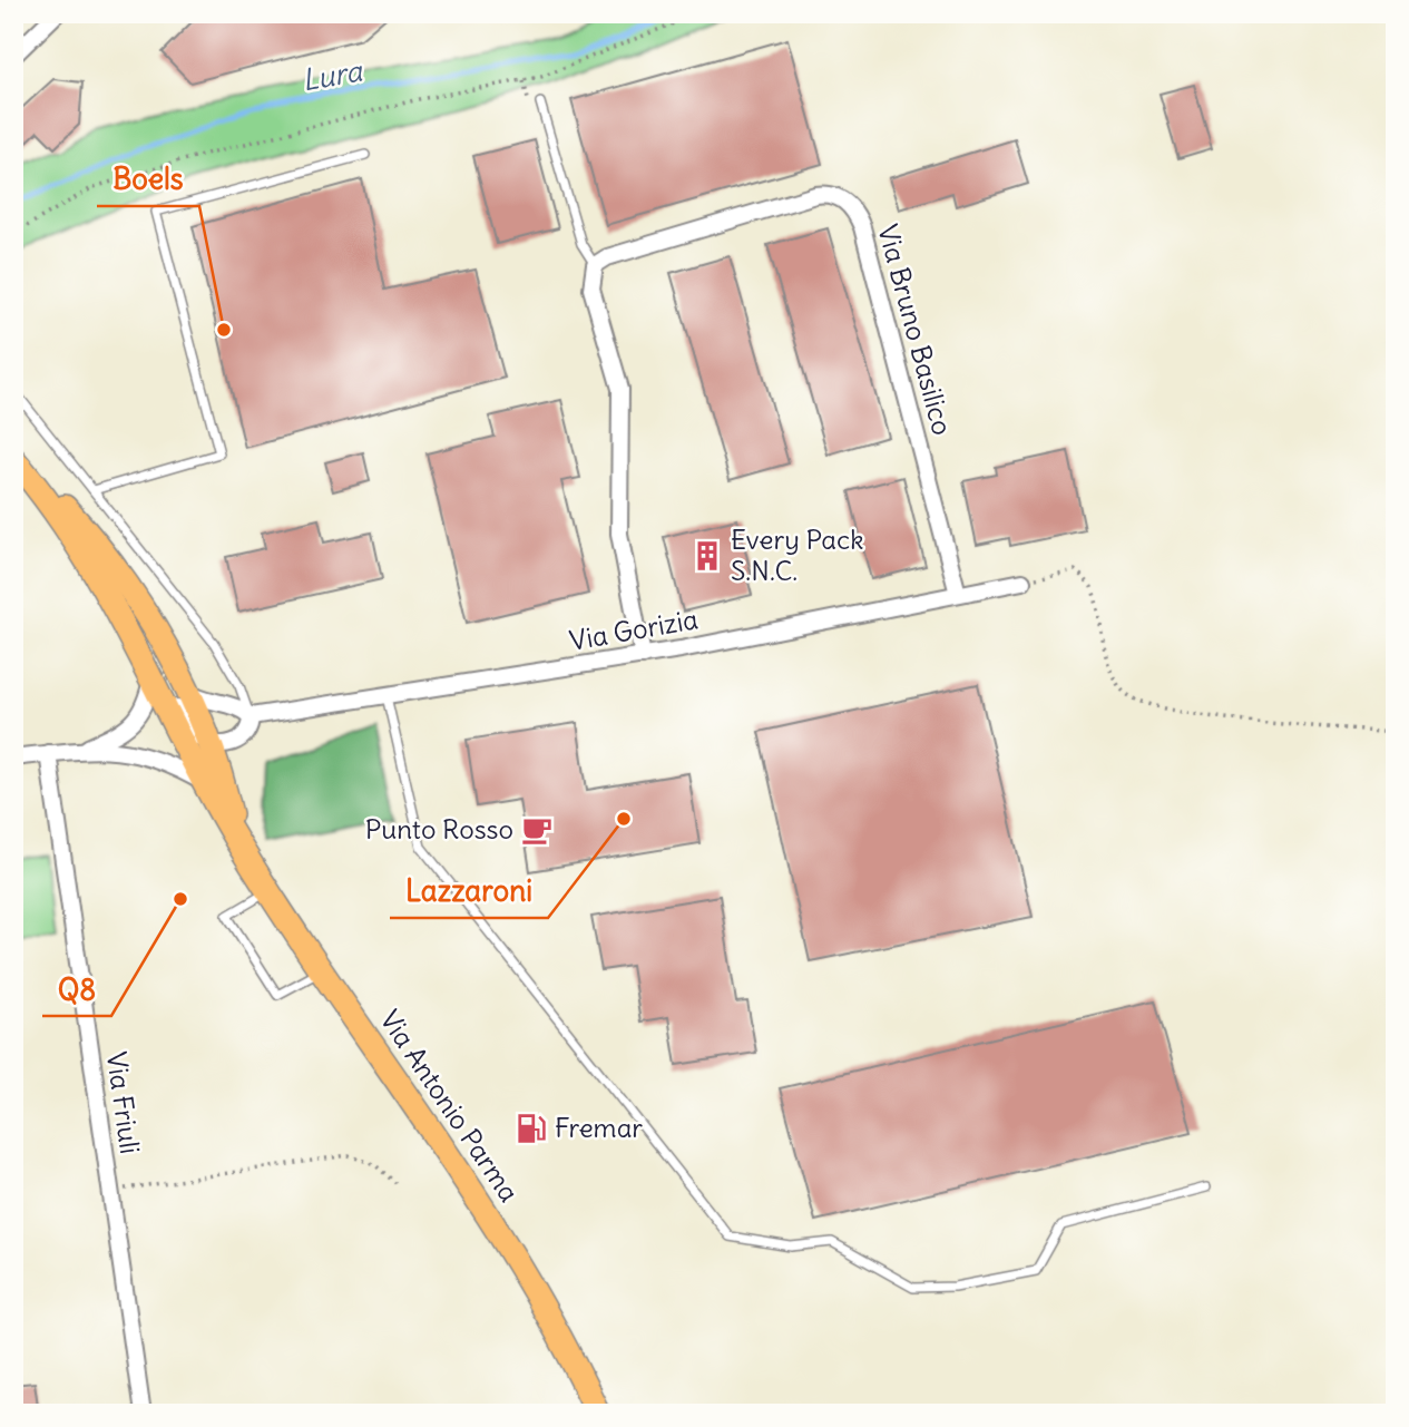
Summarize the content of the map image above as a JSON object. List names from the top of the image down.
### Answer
{
  "streets": {
    "main road": ["Via Antonio Parma"],
    "street": ["Via Bruno Basilico", "Via Gorizia", "Via Friuli"]
  },
  "crossings": [
    ["Via Bruno Basilico", "Via Gorizia"],
    ["Via Gorizia", "Via Antonio Parma"]
  ],
  "water": ["Lura"],
  "places": {
    "other": ["Boels", "Lazzaroni", "Q8"],
    "building": ["Every Pack S.N.C."],
    "cafe": ["Punto Rosso"],
    "fuel station": ["Fremar"]
  }
}
